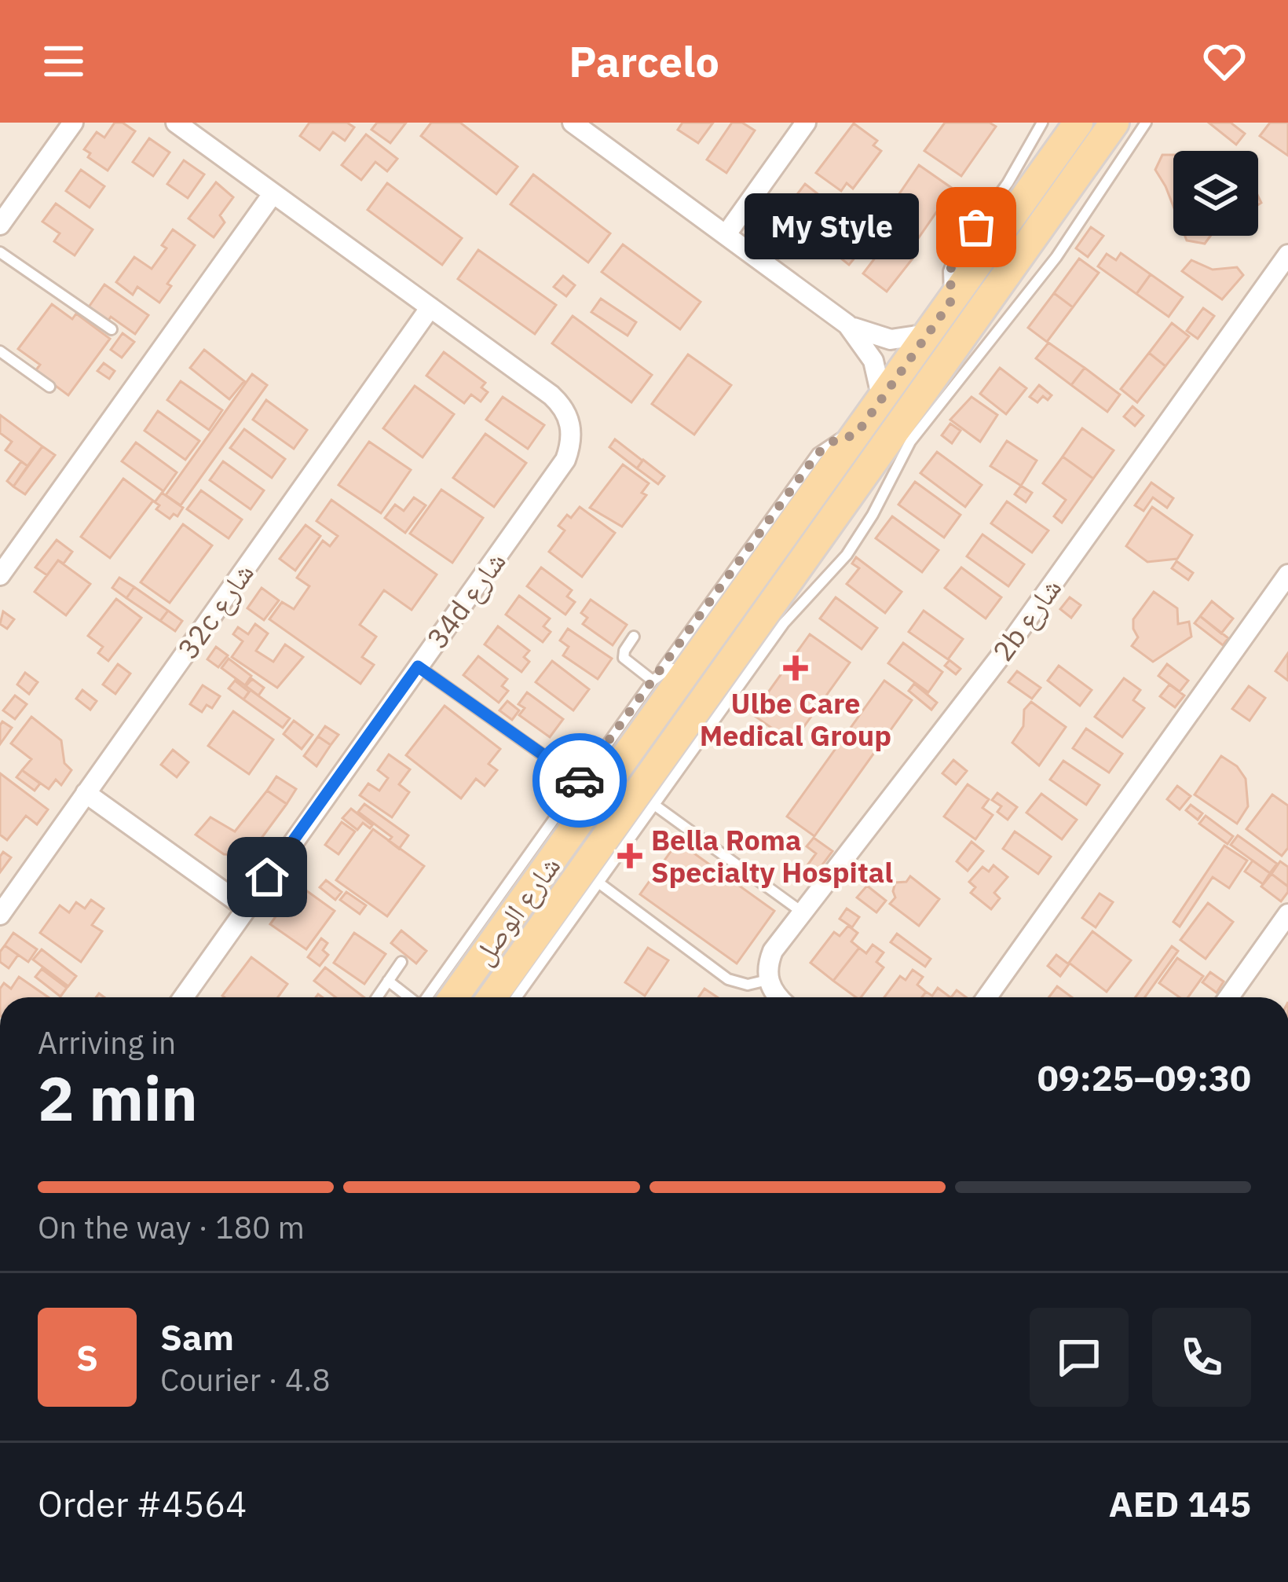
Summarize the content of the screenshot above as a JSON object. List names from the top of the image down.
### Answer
{
  "streets": {
    "main road": ["شارع الوصل"],
    "street": ["34d شارع", "32c شارع", "2b شارع"]
  },
  "crossings": [
    ["34d شارع", "32c شارع"]
  ],
  "places": {
    "other": ["My Style"],
    "health": ["Ulbe Care Medical Group", "Bella Roma Specialty Hospital"]
  },
  "page": {
    "header": "Parcelo",
    "bubble": "My Style",
    "heading": ["2 min", "Arriving in", "09:25–09:30"],
    "panel": [
      "Sam",
      "Courier · 4.8",
      "Order #4564",
      "AED 145"
    ],
    "bar": "On the way · 180 m",
    "round": "S"
  }
}
